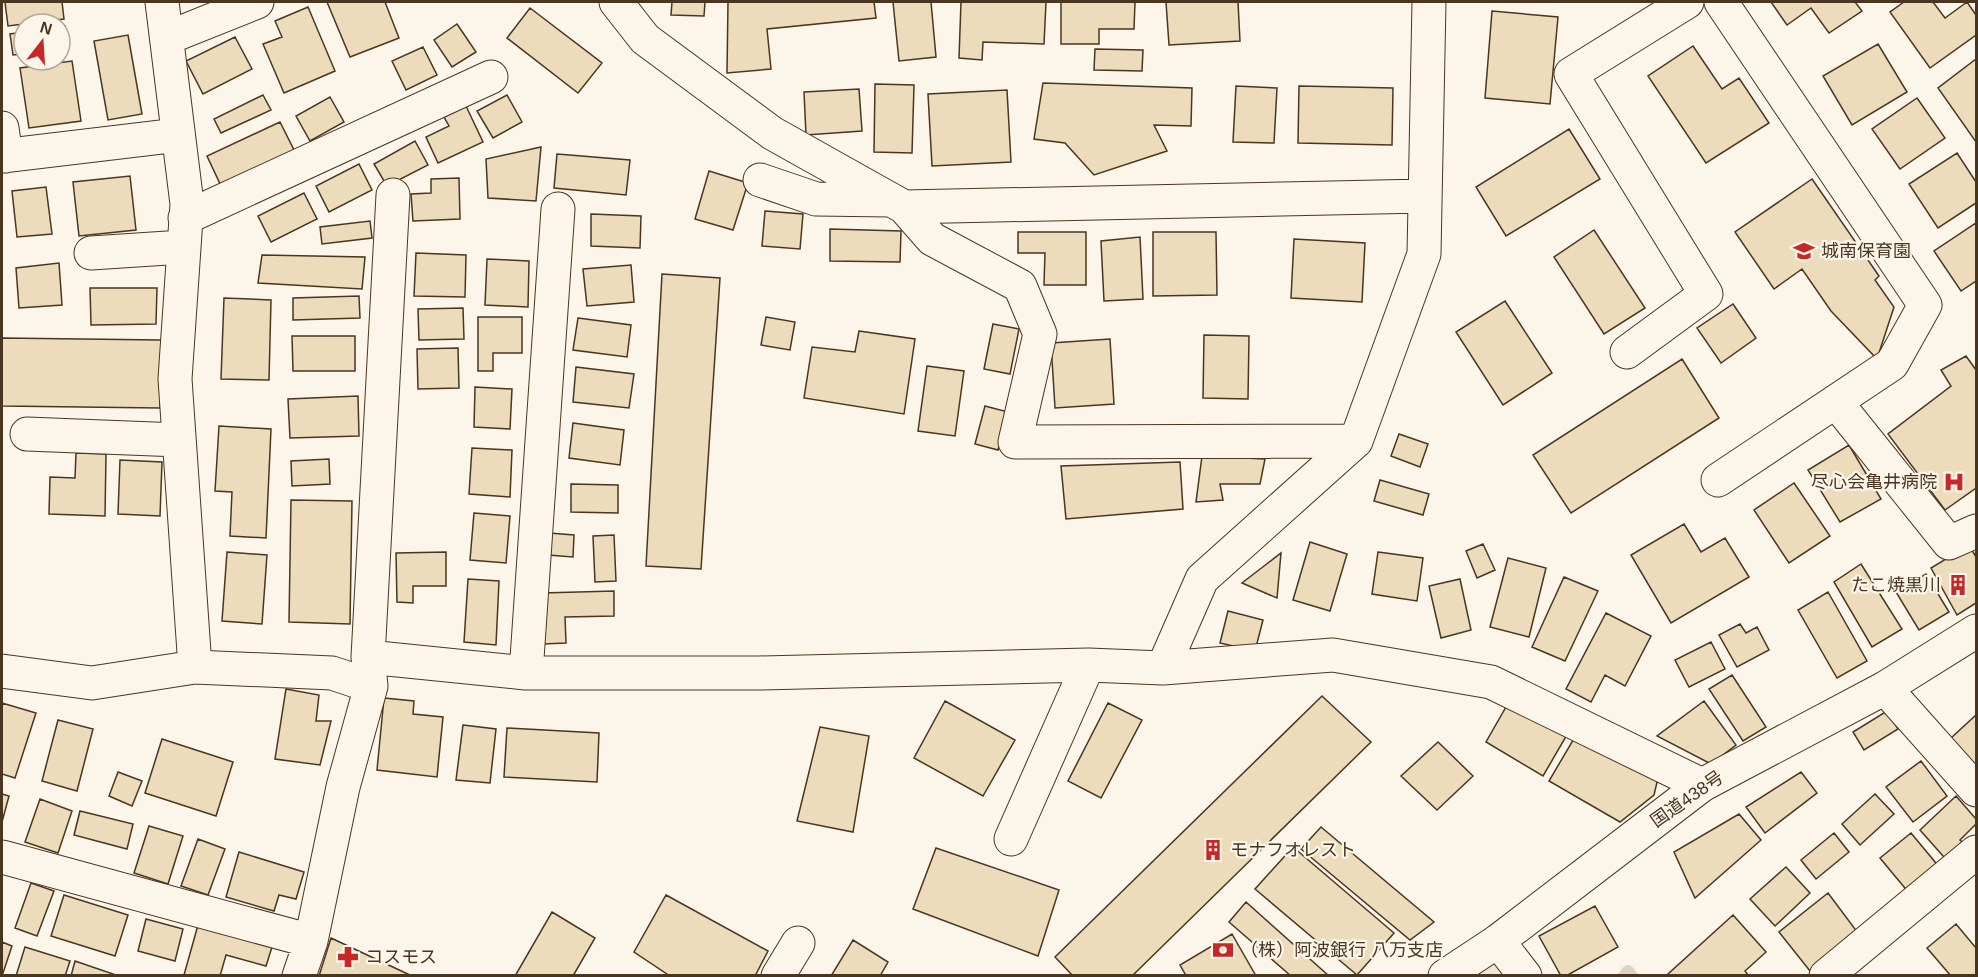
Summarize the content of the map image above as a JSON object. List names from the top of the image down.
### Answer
{
  "streets": {
    "main road": ["国道438号"]
  },
  "places": {
    "school or university": ["城南保育園"],
    "hospital": ["尽心会亀井病院"],
    "building": ["たこ焼黒川", "モナフオレスト"],
    "bank": ["（株）阿波銀行 八万支店"],
    "pharmacy": ["コスモス"]
  },
  "north": "top"
}
